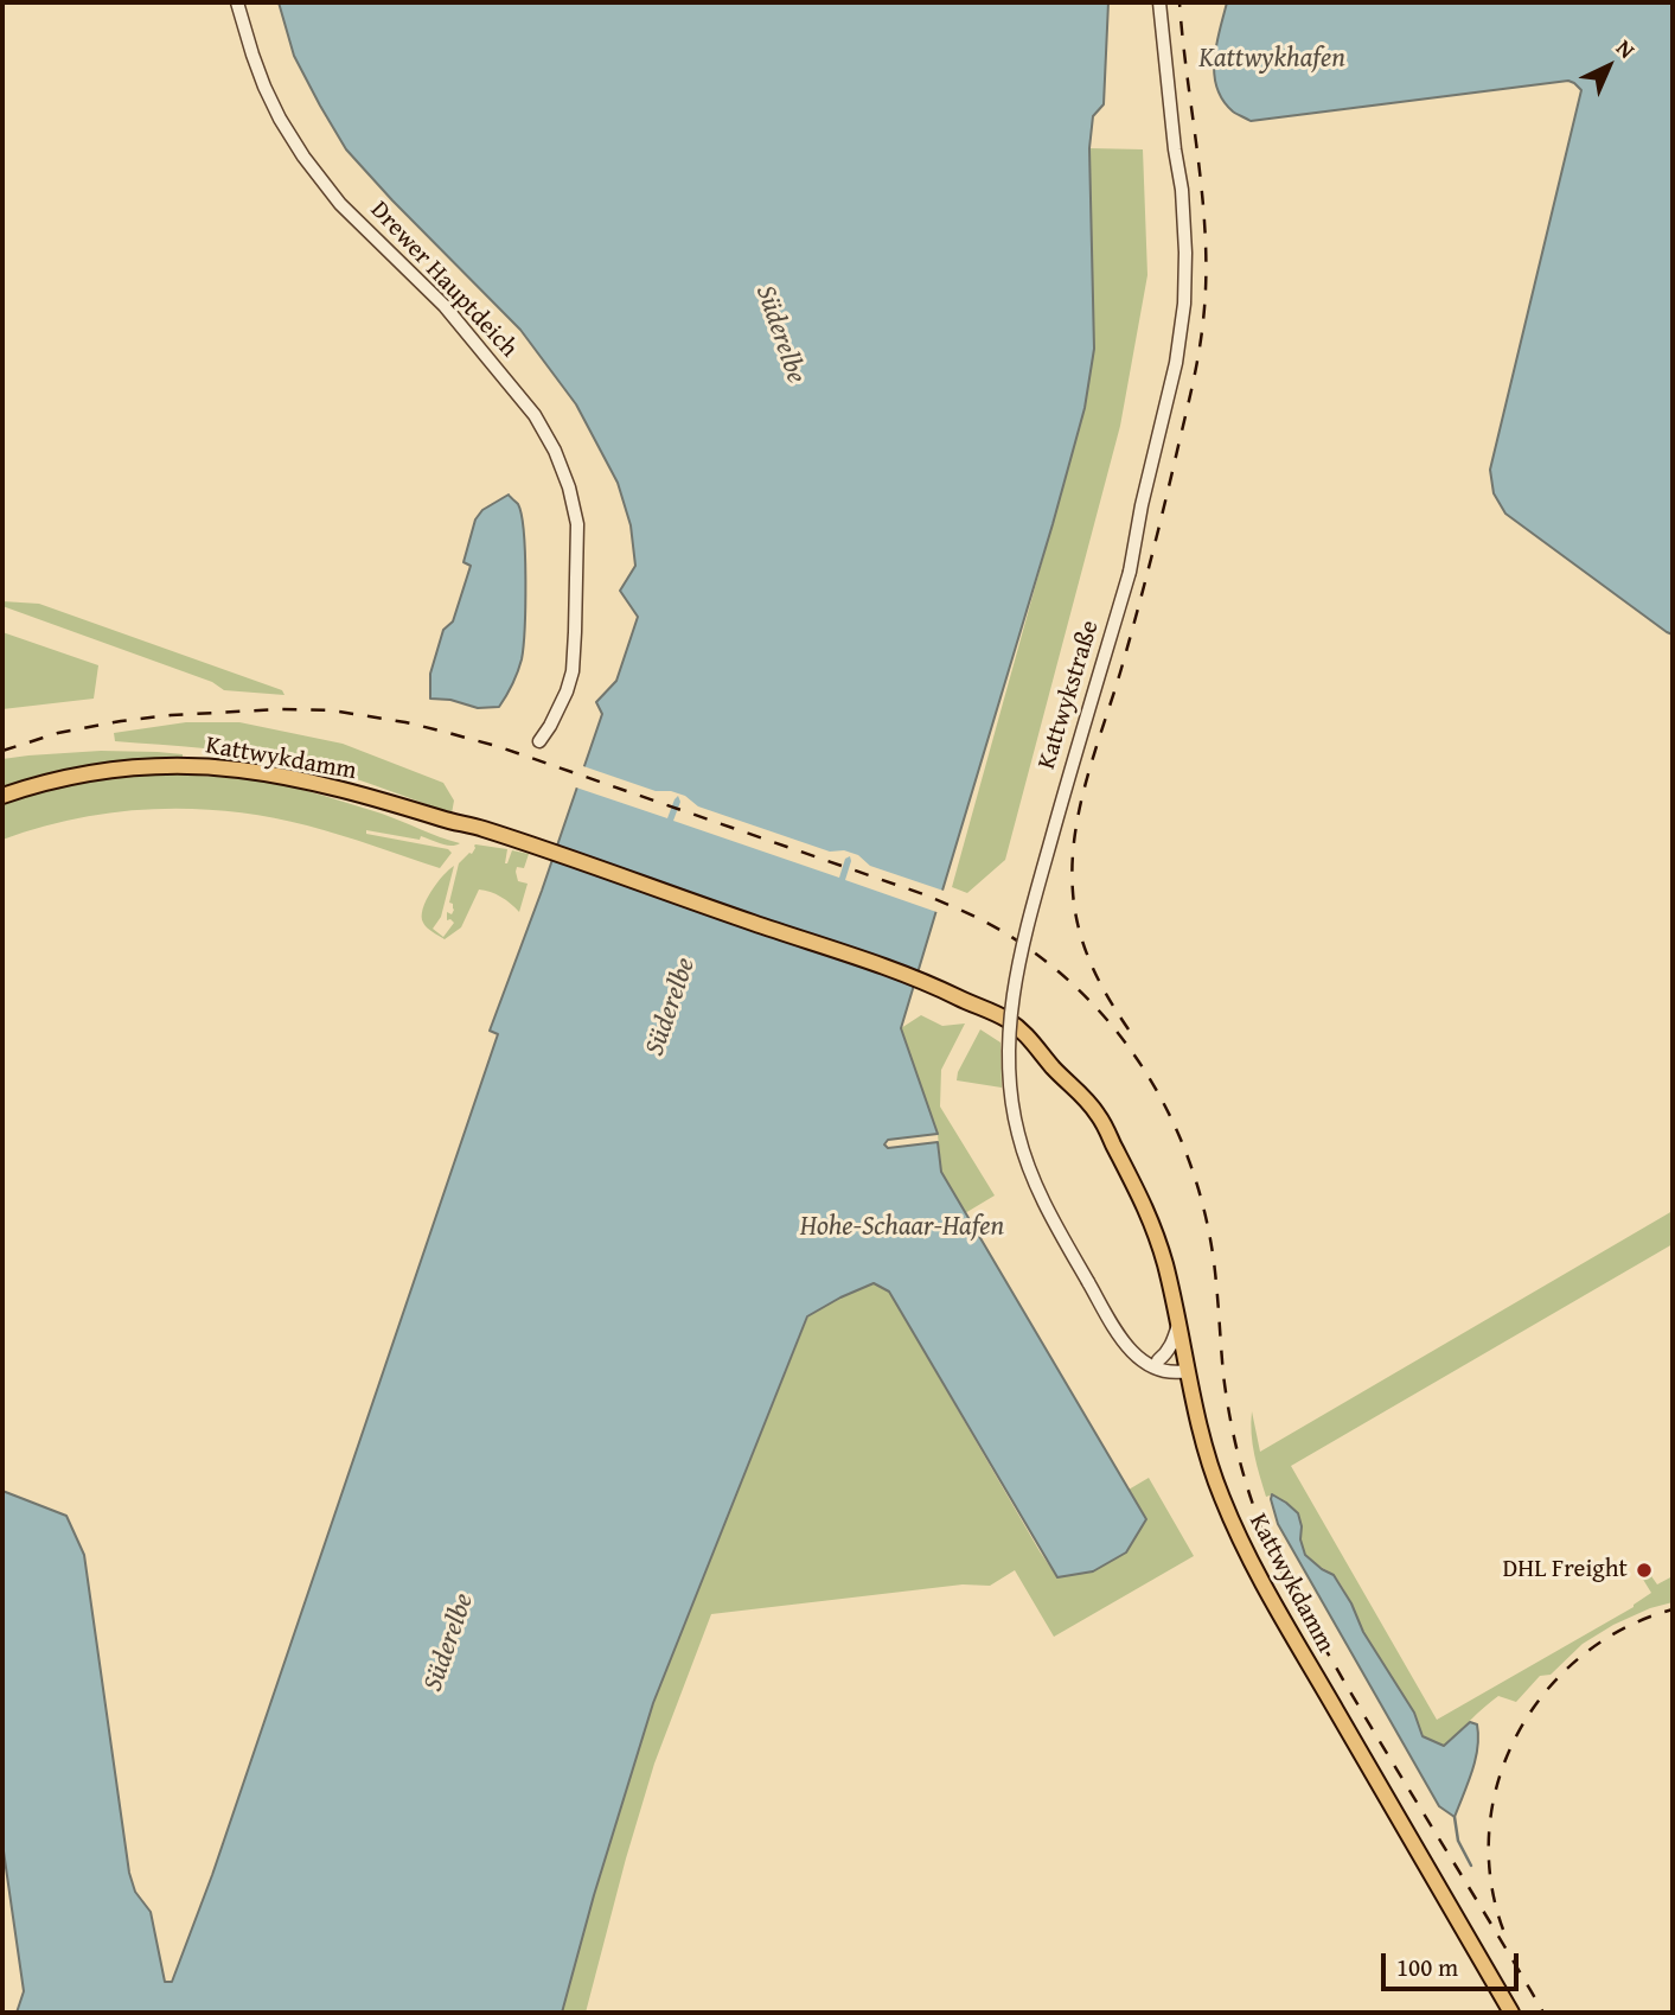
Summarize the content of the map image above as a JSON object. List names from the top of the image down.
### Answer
{
  "streets": {
    "main road": ["Kattwykdamm"],
    "street": ["Drewer Hauptdeich", "Kattwykstraße"]
  },
  "water": ["Kattwykhafen", "Süderelbe", "Hohe-Schaar-Hafen"],
  "places": ["DHL Freight"],
  "scale_bar": "100 m",
  "north": "top right"
}
